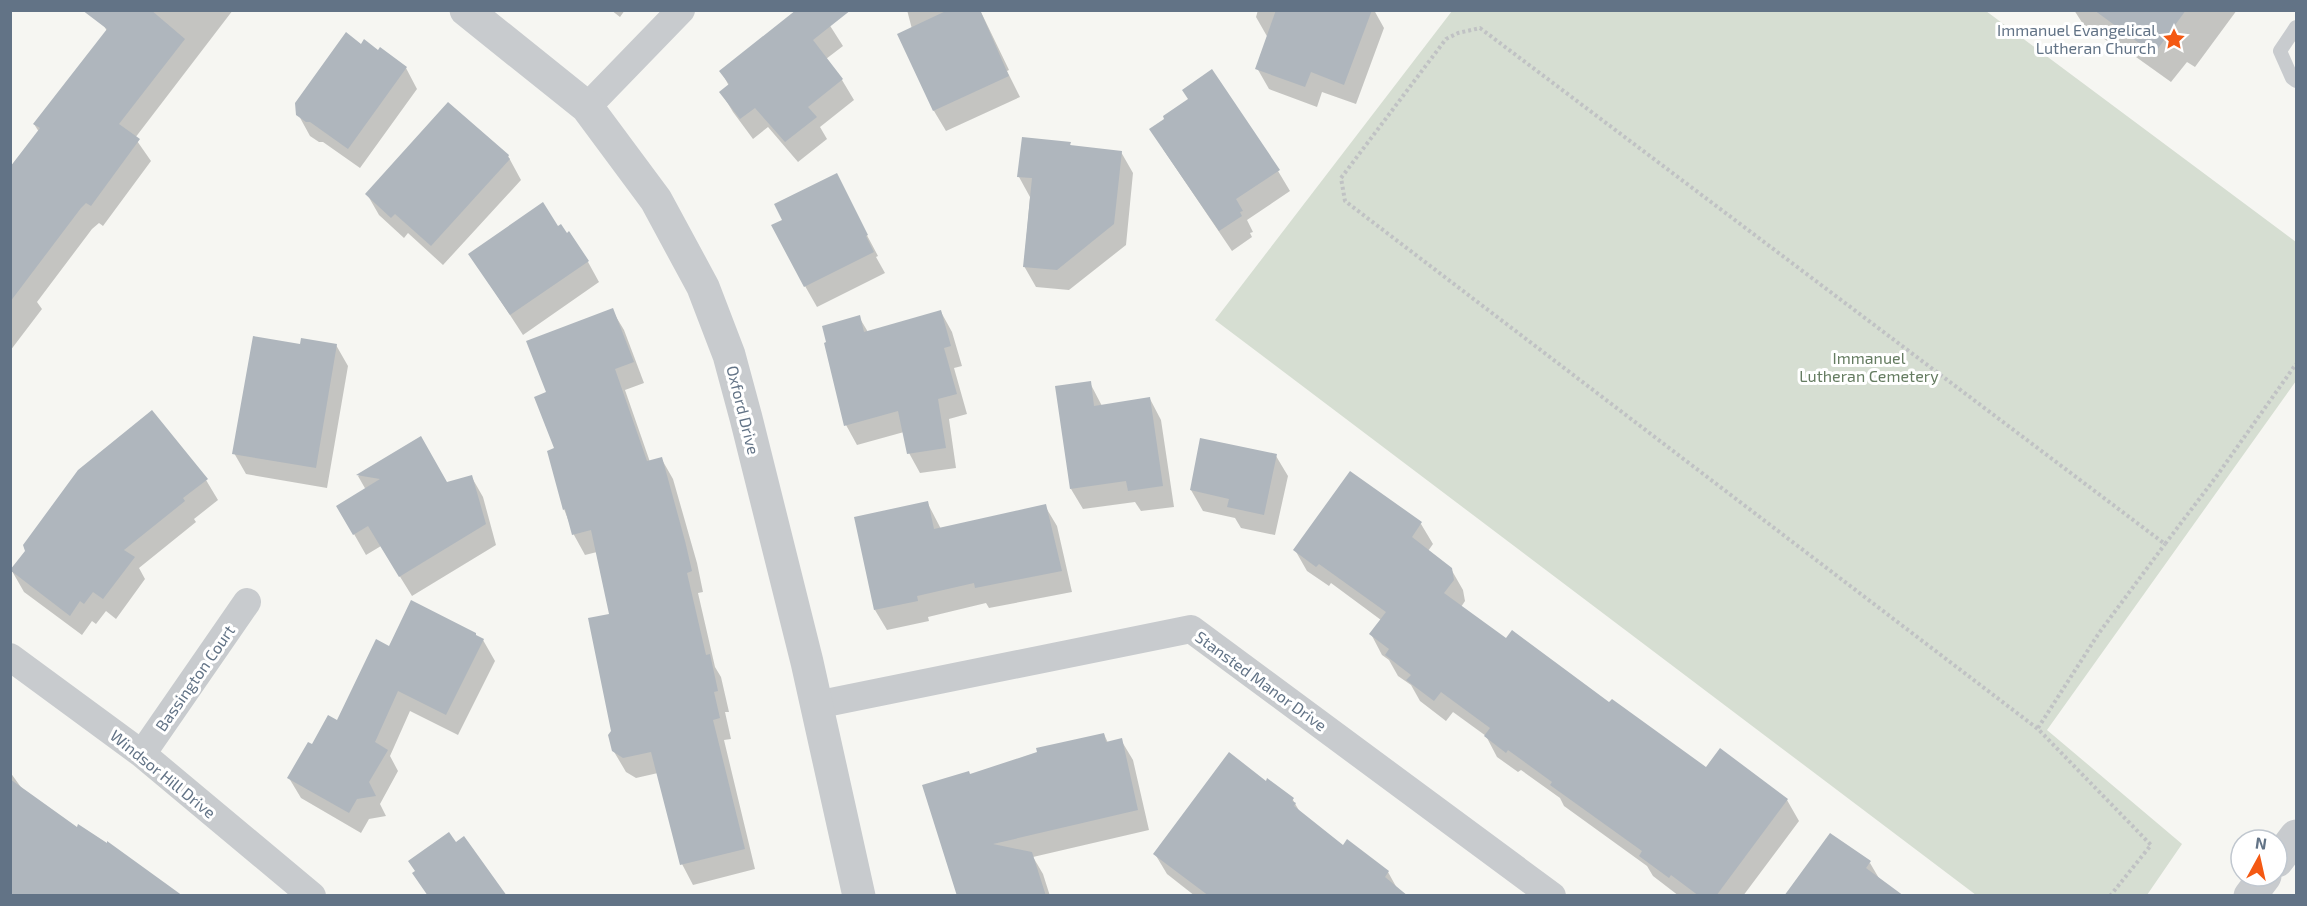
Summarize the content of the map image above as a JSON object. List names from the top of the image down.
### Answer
{
  "streets": {
    "street": [
      "Oxford Drive",
      "Bassington Court",
      "Stansted Manor Drive",
      "Windsor Hill Drive"
    ]
  },
  "crossings": [
    ["Oxford Drive", "Stansted Manor Drive"],
    ["Bassington Court", "Windsor Hill Drive"]
  ],
  "parks": ["Immanuel Lutheran Cemetery"],
  "places": {
    "place": ["Immanuel Evangelical Lutheran Church"]
  },
  "north": "top"
}
